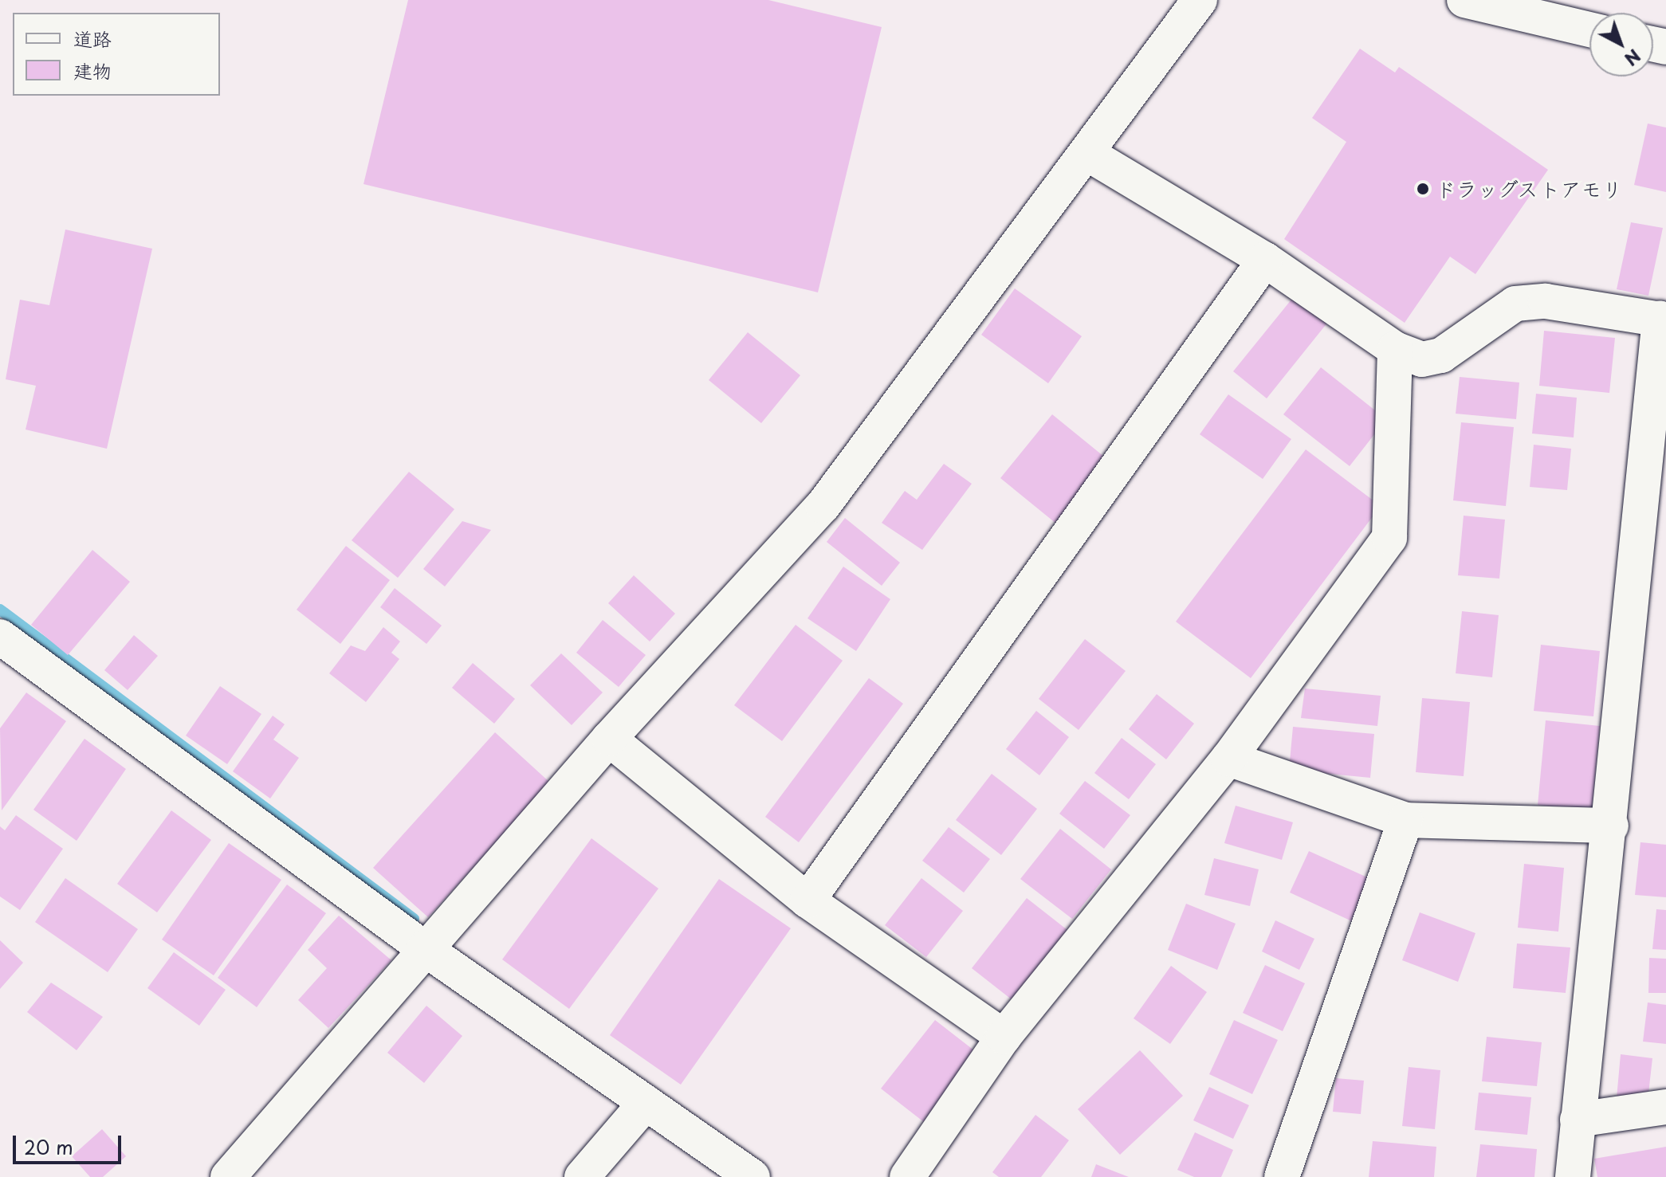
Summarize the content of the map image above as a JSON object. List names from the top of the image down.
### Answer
{
  "places": ["ドラッグストアモリ"],
  "legend": ["道路", "建物"],
  "scale_bar": "20 m",
  "north": "bottom right"
}
